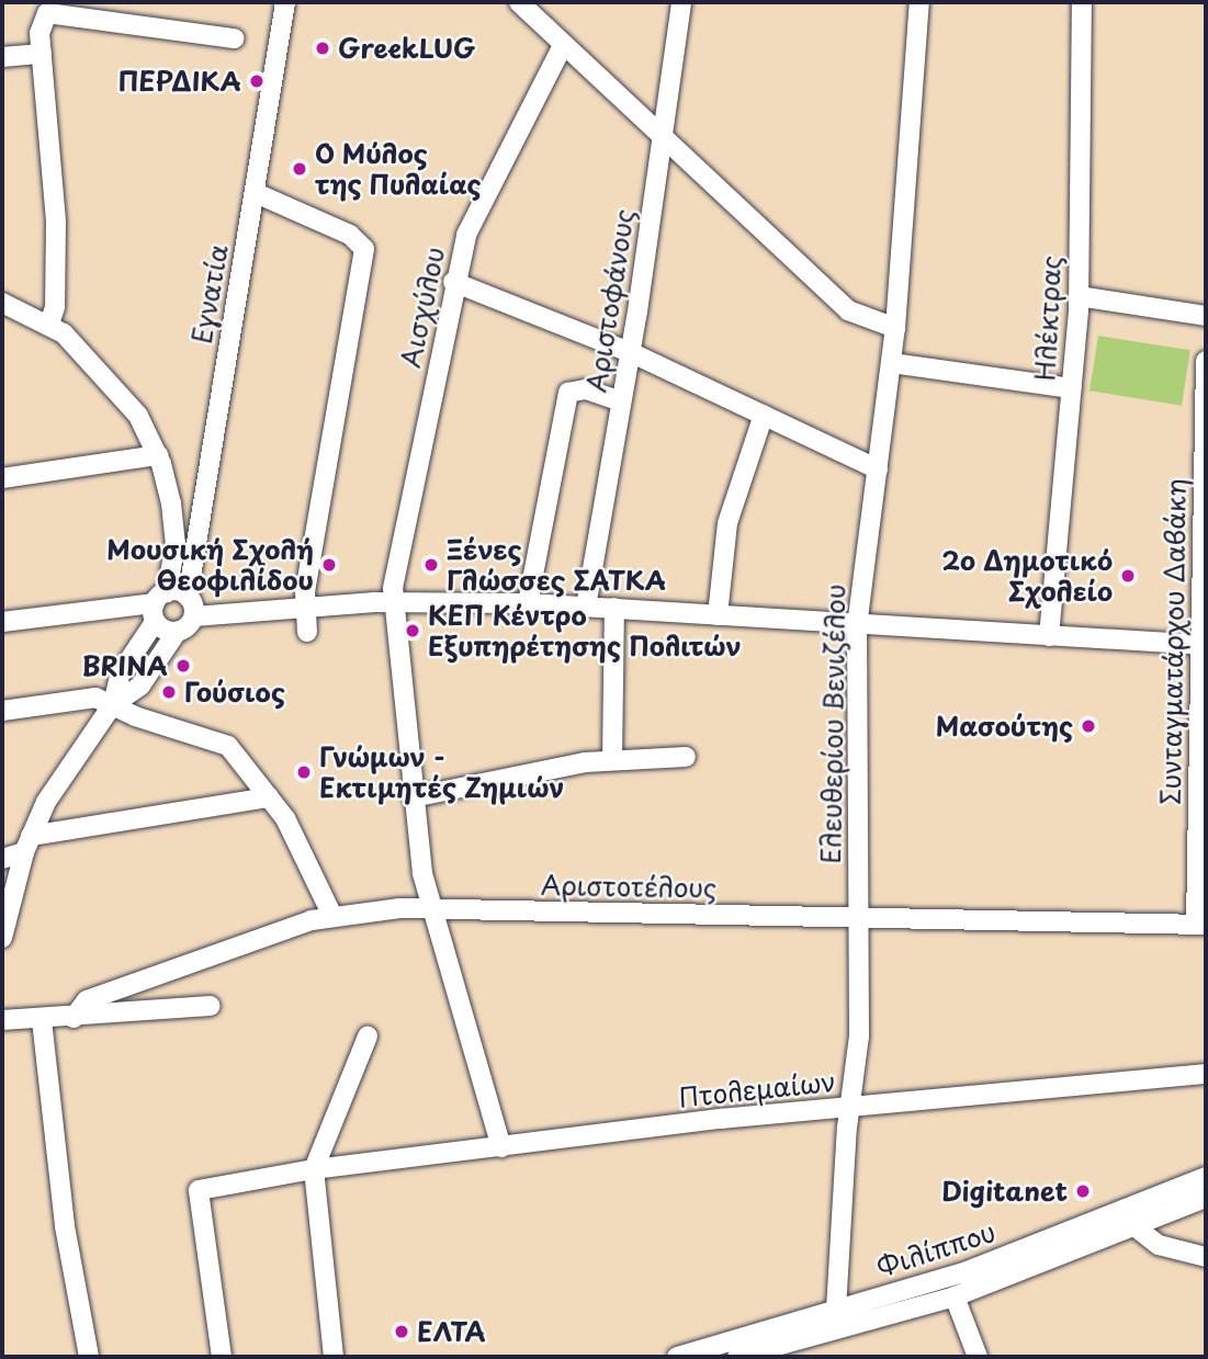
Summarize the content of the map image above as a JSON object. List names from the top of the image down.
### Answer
{
  "streets": {
    "street": [
      "Εγνατία",
      "Αριστοφάνους",
      "Αισχύλου",
      "Ηλέκτρας",
      "Συνταγματάρχου Δαβάκη",
      "Ελευθερίου Βενιζέλου",
      "Αριστοτέλους",
      "Πτολεμαίων",
      "Φιλίππου"
    ]
  },
  "crossings": [
    ["Αισχύλου", "Αριστοτέλους"],
    ["Αισχύλου", "Πτολεμαίων"],
    ["Συνταγματάρχου Δαβάκη", "Αριστοτέλους"],
    ["Ελευθερίου Βενιζέλου", "Αριστοτέλους"],
    ["Ελευθερίου Βενιζέλου", "Πτολεμαίων"],
    ["Ελευθερίου Βενιζέλου", "Φιλίππου"]
  ],
  "places": [
    "GreekLUG",
    "ΠΕΡΔΙΚΑ",
    "Ο Μύλος της Πυλαίας",
    "Μουσική Σχολή Θεοφιλίδου",
    "Ξένες Γλώσσες ΣΑΤΚΑ",
    "2ο Δημοτικό Σχολείο",
    "ΚΕΠ Κέντρο Εξυπηρέτησης Πολιτών",
    "BRINA",
    "Γούσιος",
    "Μασούτης",
    "Γνώμων - Εκτιμητές Ζημιών",
    "Digitanet",
    "ΕΛΤΑ"
  ]
}
